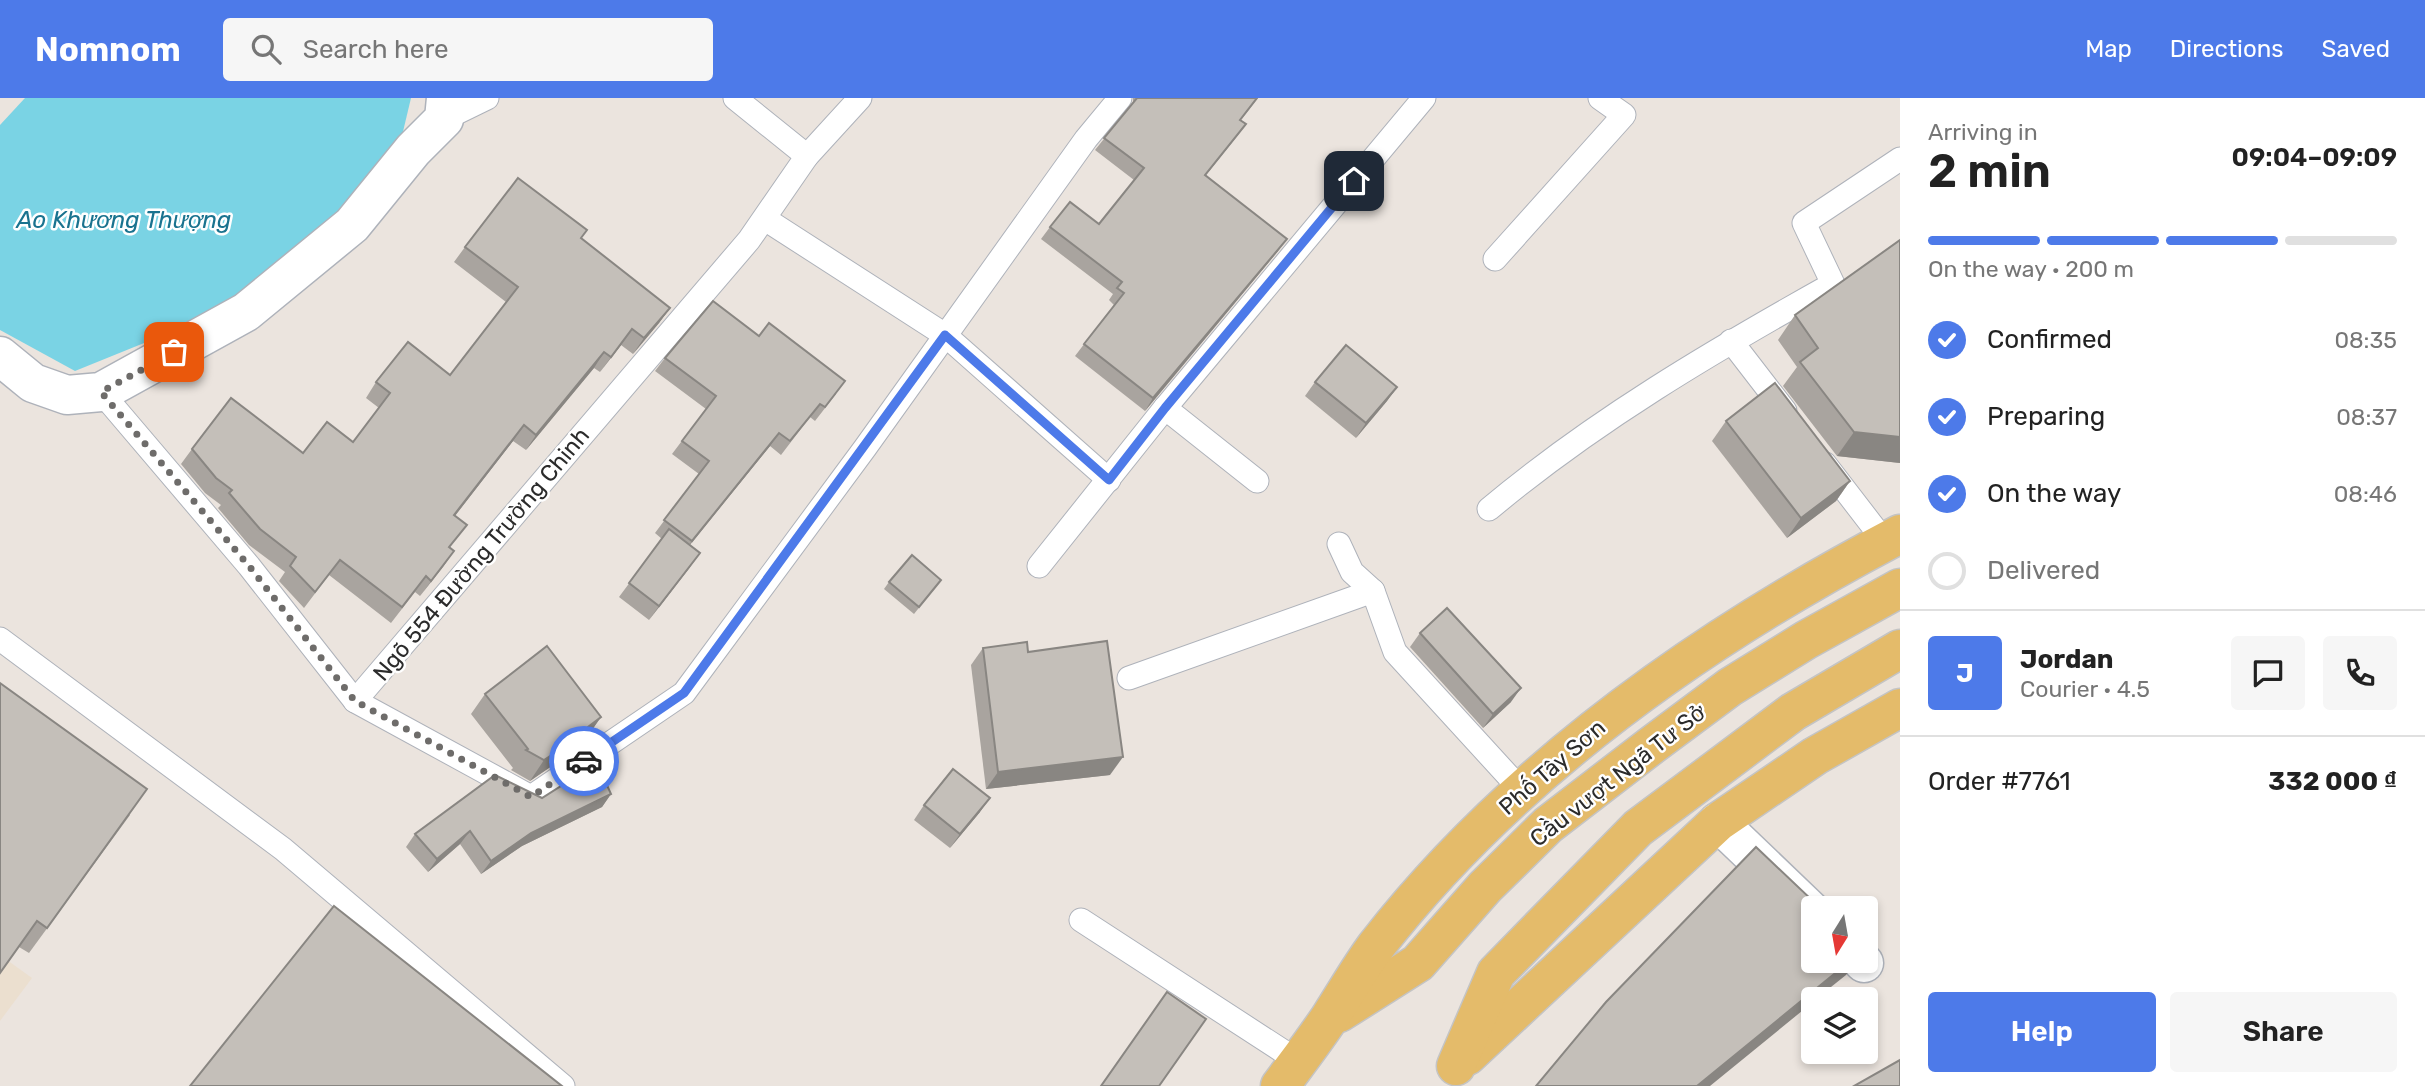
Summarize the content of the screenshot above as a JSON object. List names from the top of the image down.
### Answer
{
  "streets": {
    "main road": ["Phố Tây Sơn", "Cầu vượt Ngã Tư Sở"],
    "lane": ["Ngõ 554 Đường Trường Chinh"]
  },
  "crossings": [
    ["Phố Tây Sơn", "Cầu vượt Ngã Tư Sở"]
  ],
  "water": ["Ao Khương Thượng"],
  "north": "bottom",
  "page": {
    "header": "Nomnom",
    "search": "Search here",
    "nav": ["Map", "Directions", "Saved"],
    "heading": ["2 min", "Arriving in", "09:04–09:09"],
    "panel": [
      "Jordan",
      "Courier · 4.5",
      "Order #7761",
      "332 000 ₫"
    ],
    "bar": "On the way · 200 m",
    "list": [
      ["Confirmed", "08:35"],
      ["Preparing", "08:37"],
      ["On the way", "08:46"],
      "Delivered"
    ],
    "round": "J",
    "buttons": ["Help", "Share"]
  }
}
